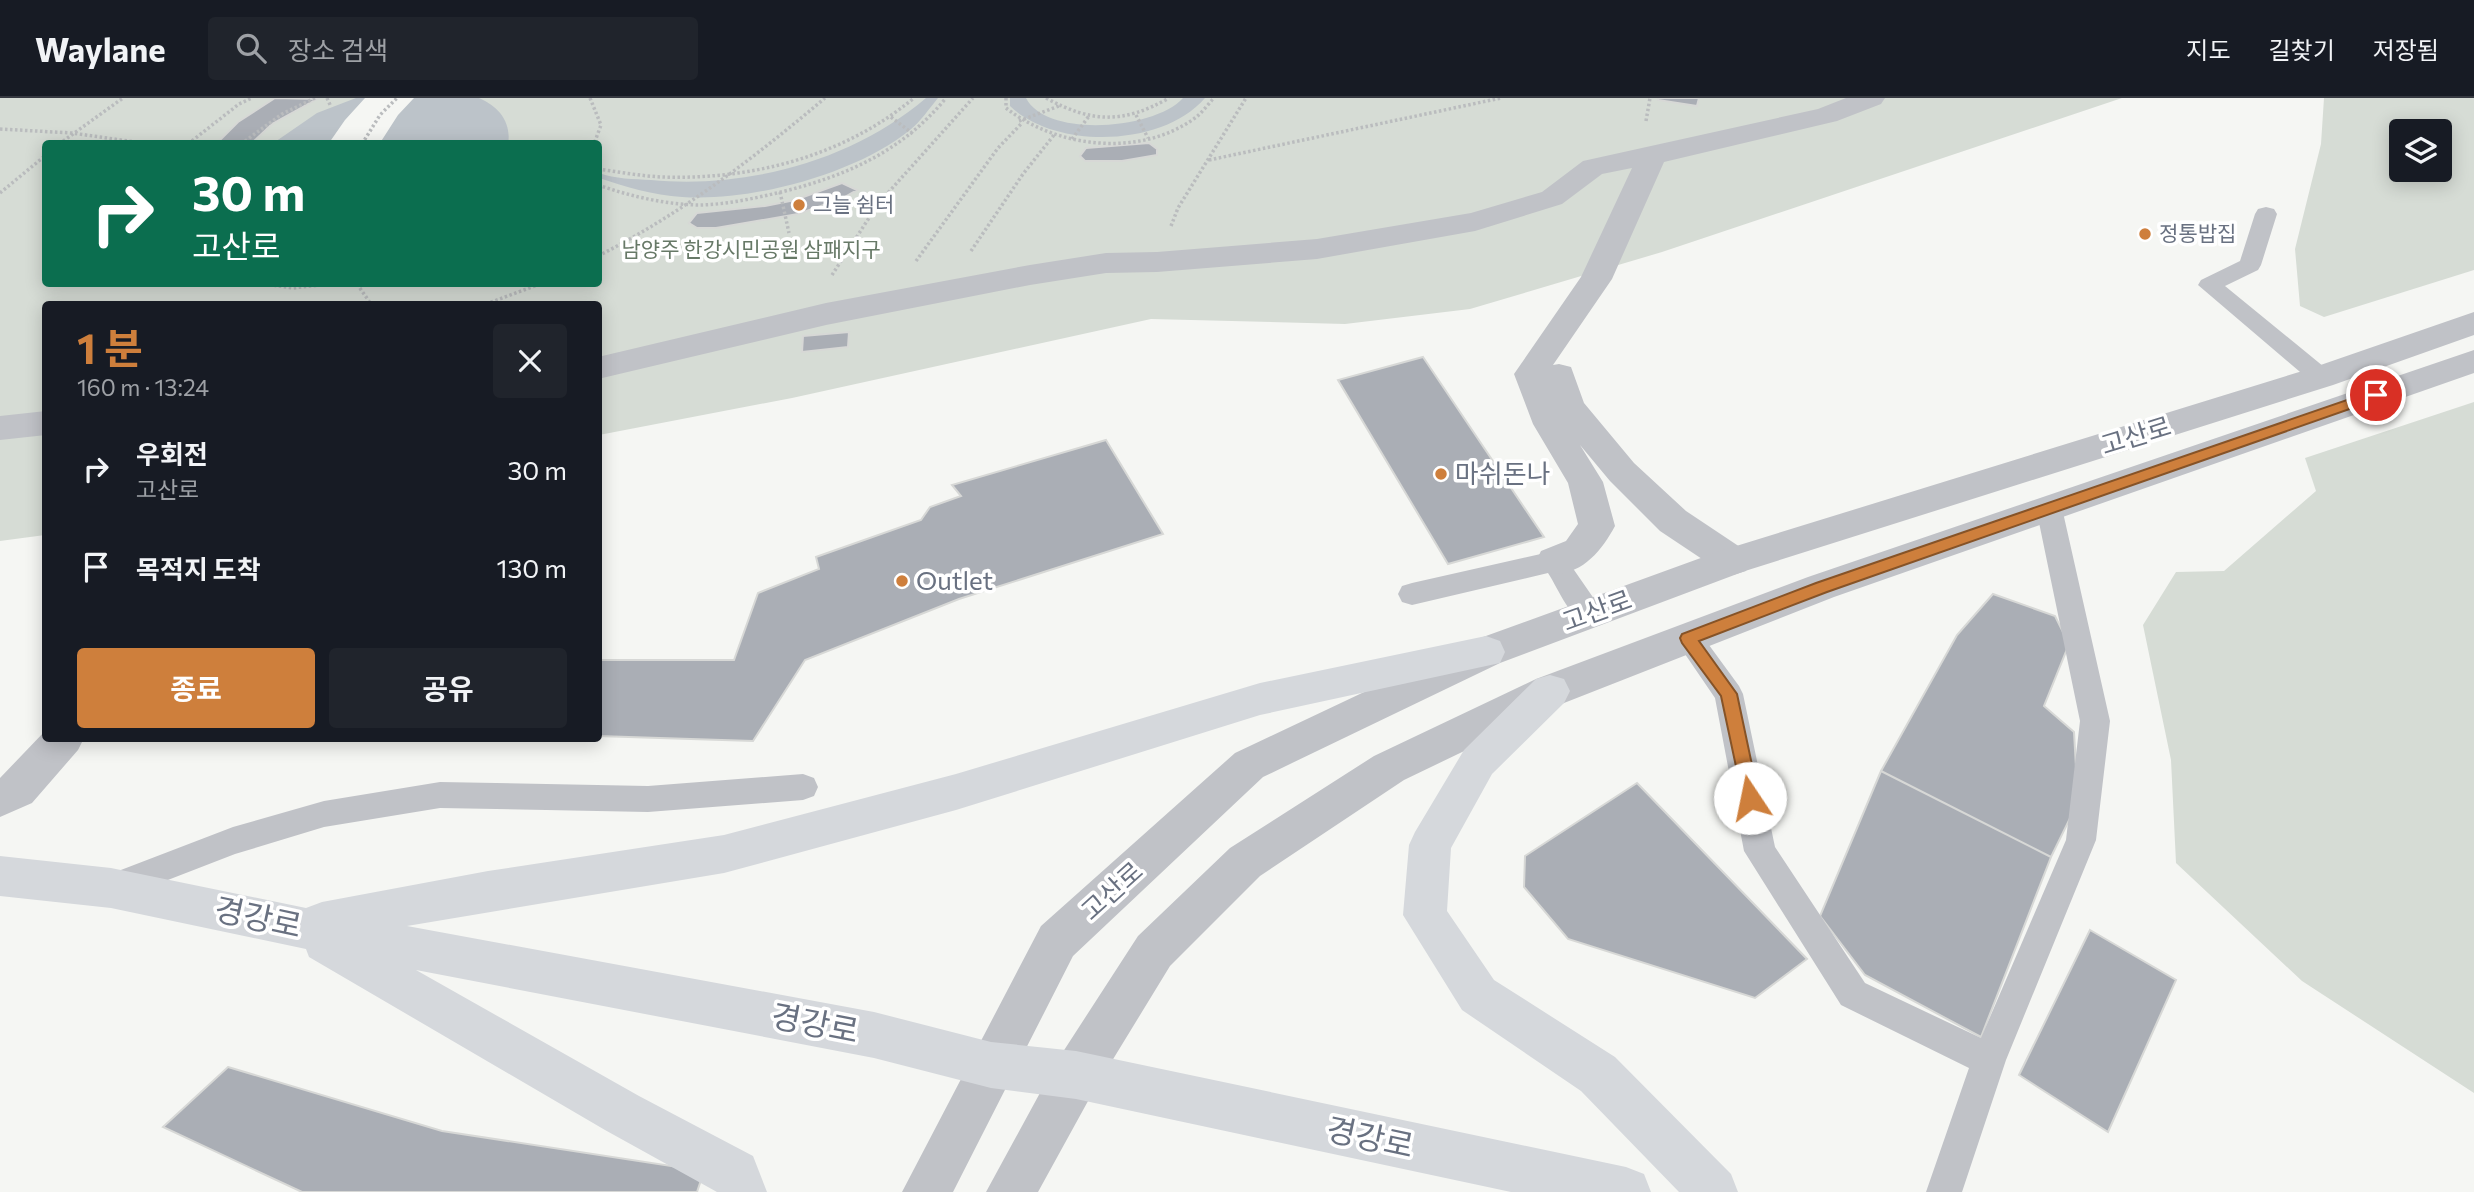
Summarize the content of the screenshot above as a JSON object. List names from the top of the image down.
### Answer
{
  "streets": {
    "main road": ["경강로"],
    "street": ["고산로"]
  },
  "crossings": [
    ["고산로", "경강로"]
  ],
  "parks": ["남양주 한강시민공원 삼패지구"],
  "places": [
    "그늘 쉼터",
    "정통밥집",
    "마쉬돈나",
    "Outlet"
  ],
  "page": {
    "header": "Waylane",
    "search": "장소 검색",
    "nav": ["지도", "길찾기", "저장됨"],
    "turn": ["30 m", "고산로"],
    "heading": ["1 분", "160 m · 13:24"],
    "list": [
      {
        "name": "우회전",
        "note": "고산로",
        "value": "30 m"
      },
      {
        "name": "목적지 도착",
        "value": "130 m"
      }
    ],
    "buttons": ["종료", "공유"]
  }
}
